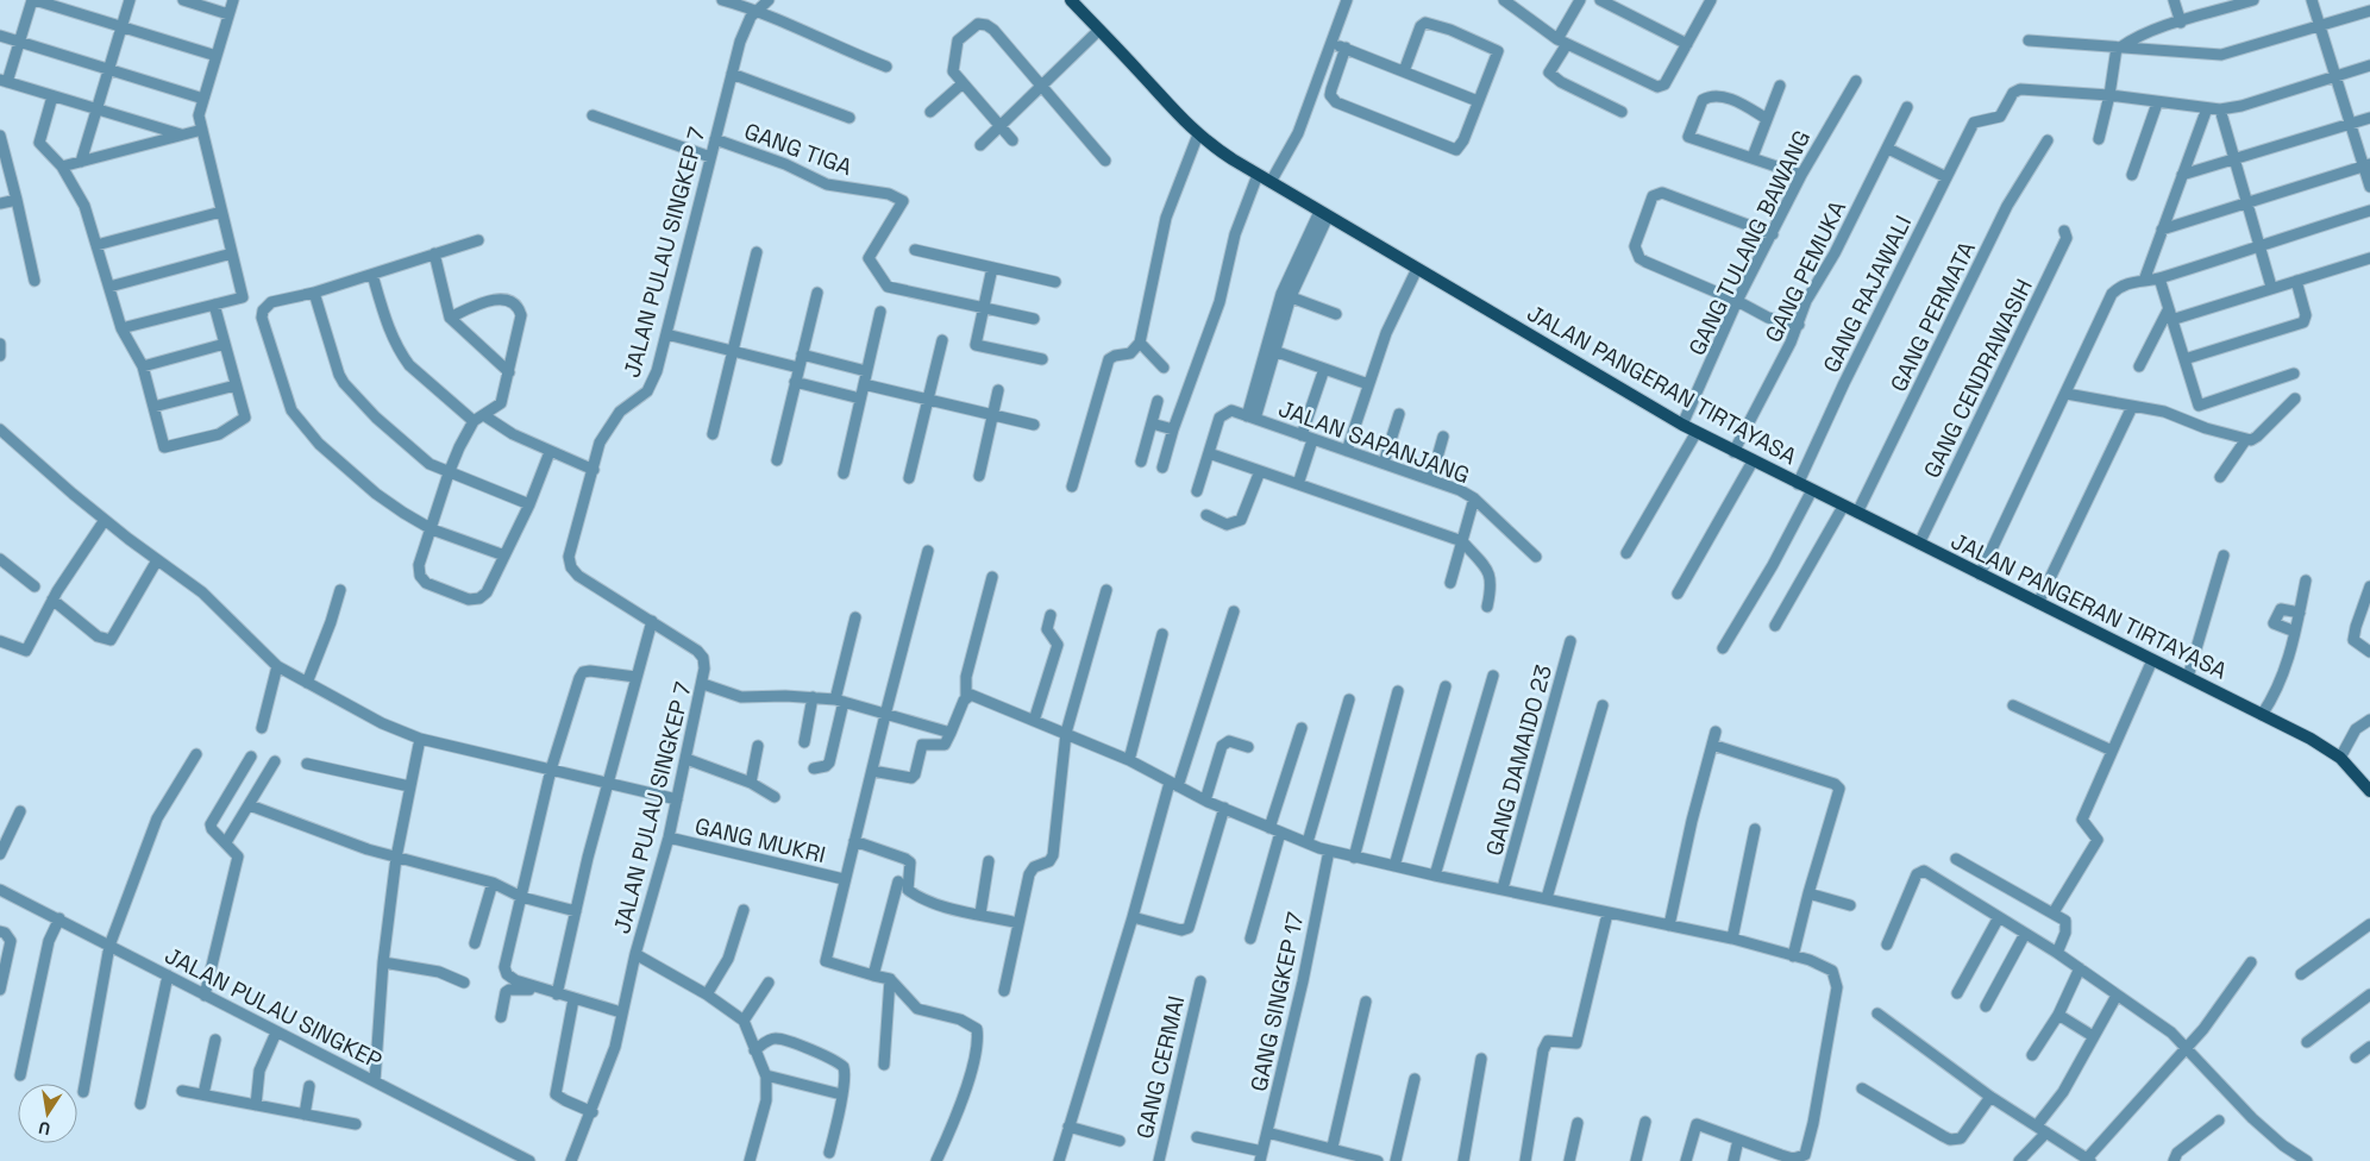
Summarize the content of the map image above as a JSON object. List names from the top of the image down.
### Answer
{
  "streets": {
    "main road": ["JALAN PANGERAN TIRTAYASA"],
    "street": [
      "GANG TIGA",
      "GANG TULANG BAWANG",
      "JALAN PULAU SINGKEP 7",
      "GANG PEMUKA",
      "GANG RAJAWALI",
      "GANG PERMATA",
      "GANG CENDRAWASIH",
      "JALAN SAPANJANG",
      "GANG DAMAIDO 23",
      "GANG MUKRI",
      "GANG SINGKEP 17",
      "JALAN PULAU SINGKEP",
      "GANG CERMAI"
    ]
  },
  "crossings": [
    ["GANG TIGA", "JALAN PULAU SINGKEP 7"],
    ["GANG TULANG BAWANG", "JALAN PANGERAN TIRTAYASA"],
    ["JALAN PULAU SINGKEP 7", "GANG MUKRI"],
    ["GANG PEMUKA", "JALAN PANGERAN TIRTAYASA"],
    ["GANG RAJAWALI", "JALAN PANGERAN TIRTAYASA"],
    ["GANG PERMATA", "JALAN PANGERAN TIRTAYASA"],
    ["GANG CENDRAWASIH", "JALAN PANGERAN TIRTAYASA"]
  ],
  "north": "bottom"
}
